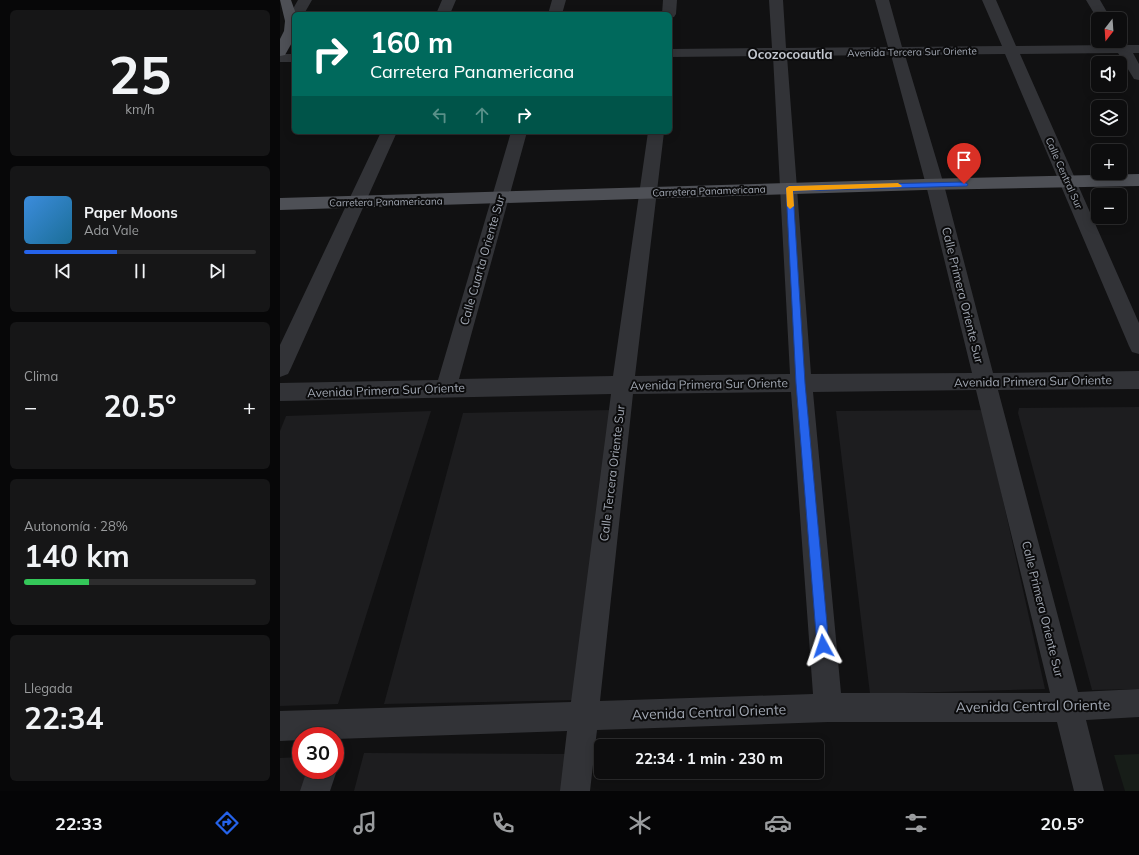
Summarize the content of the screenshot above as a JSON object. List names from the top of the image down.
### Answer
{
  "streets": {
    "main road": ["Carretera Panamericana"],
    "street": [
      "Avenida Tercera Sur Oriente",
      "Calle Central Sur",
      "Calle Cuarta Oriente Sur",
      "Calle Primera Oriente Sur",
      "Avenida Primera Sur Oriente",
      "Calle Tercera Oriente Sur",
      "Avenida Central Oriente"
    ]
  },
  "crossings": [
    ["Avenida Tercera Sur Oriente", "Calle Central Sur"],
    ["Avenida Tercera Sur Oriente", "Calle Primera Oriente Sur"],
    ["Calle Central Sur", "Carretera Panamericana"],
    ["Carretera Panamericana", "Calle Cuarta Oriente Sur"],
    ["Carretera Panamericana", "Calle Primera Oriente Sur"],
    ["Carretera Panamericana", "Calle Tercera Oriente Sur"],
    ["Calle Cuarta Oriente Sur", "Avenida Primera Sur Oriente"],
    ["Calle Primera Oriente Sur", "Avenida Primera Sur Oriente"],
    ["Calle Primera Oriente Sur", "Avenida Central Oriente"],
    ["Avenida Primera Sur Oriente", "Calle Tercera Oriente Sur"],
    ["Calle Tercera Oriente Sur", "Avenida Central Oriente"]
  ],
  "districts": ["Ocozocoautla"],
  "north": "bottom",
  "page": {
    "tile": [
      ["25", "km/h"],
      "Clima",
      ["Autonomía · 28%", "140 km"],
      ["Llegada", "22:34"]
    ],
    "map_buttons": ["+", "−"],
    "turn": ["160 m", "Carretera Panamericana"],
    "song": ["Paper Moons", "Ada Vale"],
    "heat": ["−", "20.5°", "+"],
    "limit": "30",
    "trip": "22:34 · 1 min · 230 m",
    "tabs": ["22:33", "20.5°"]
  }
}
